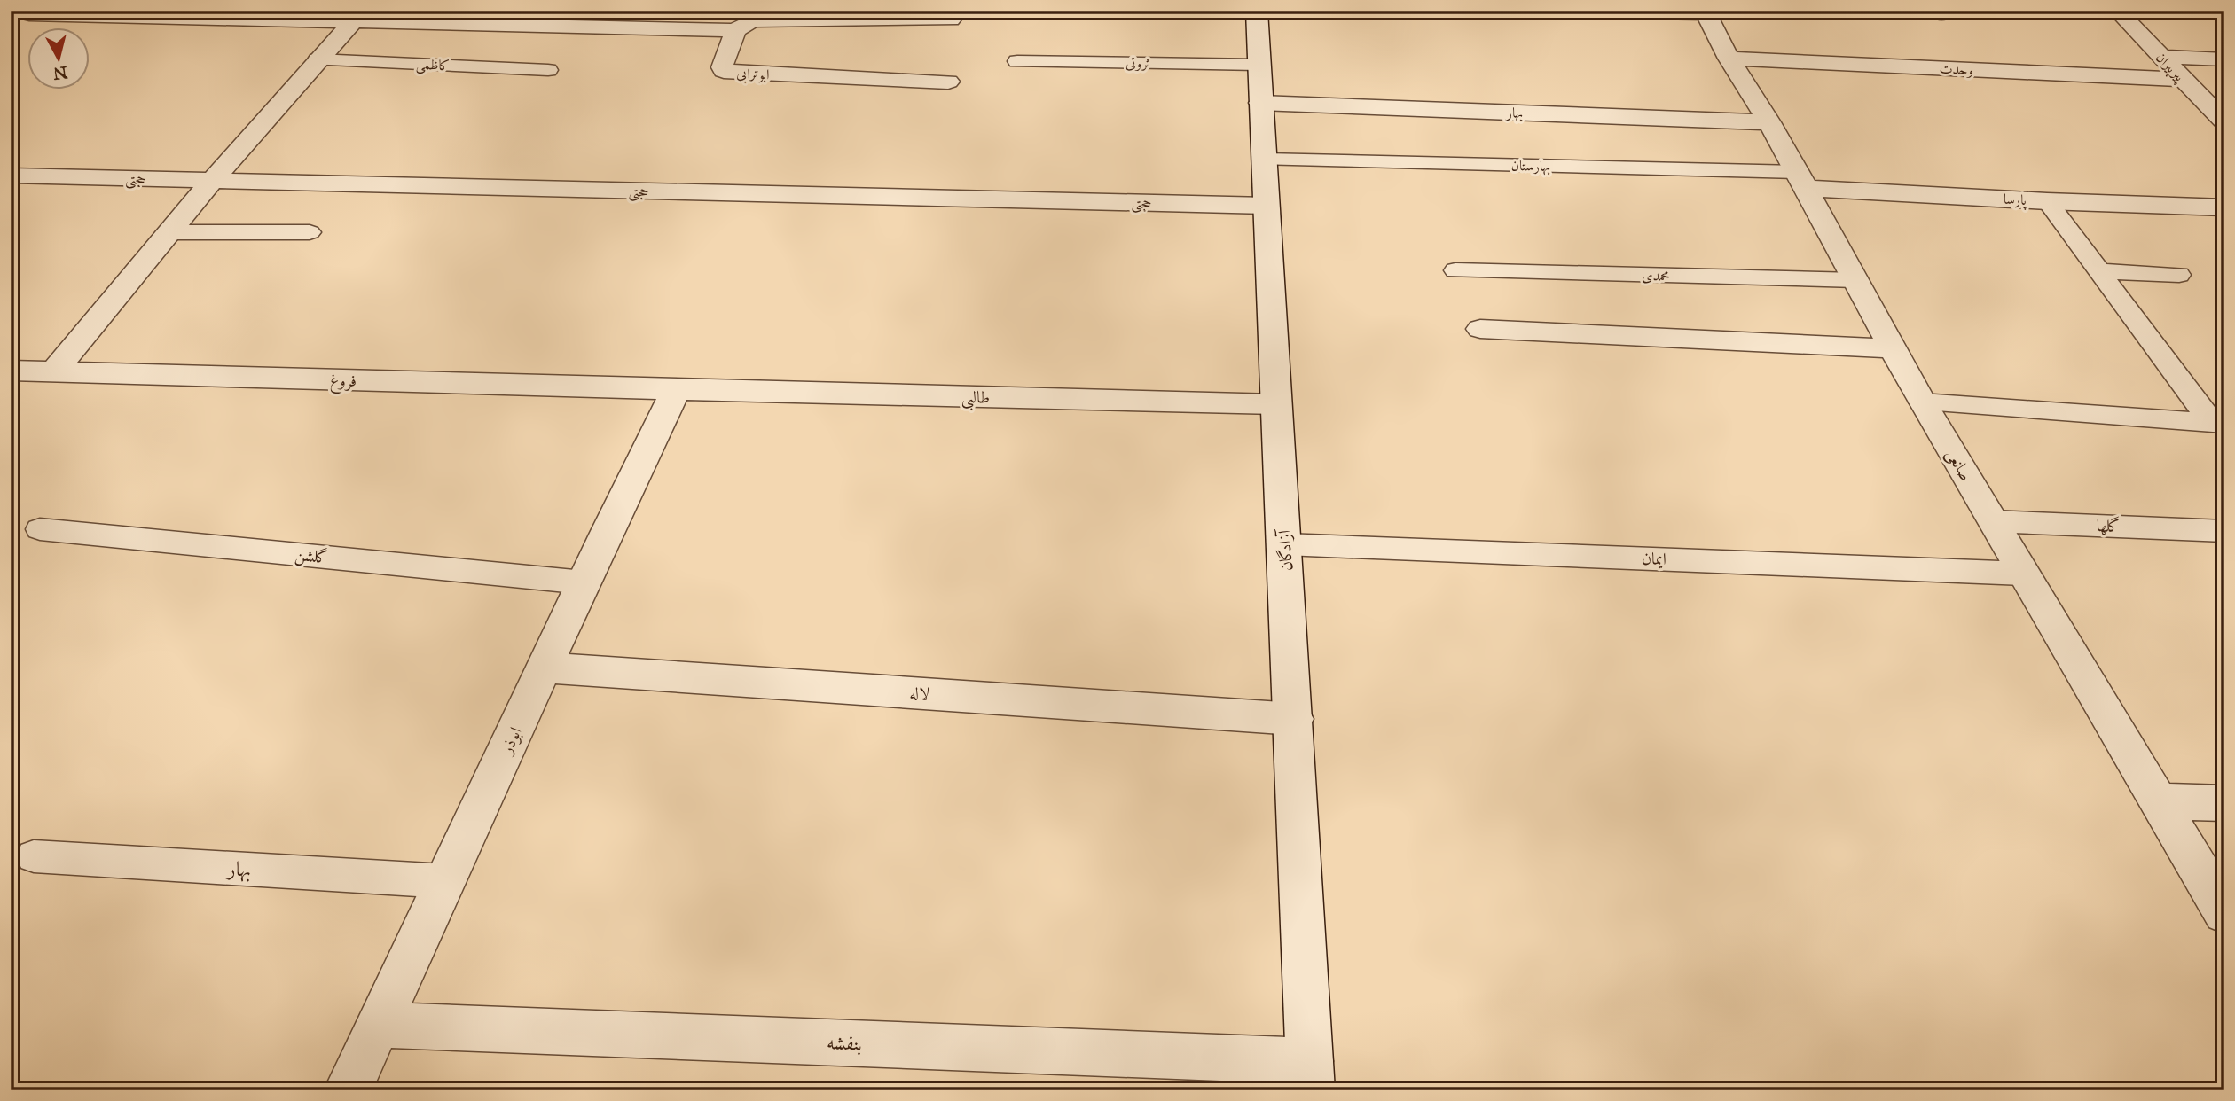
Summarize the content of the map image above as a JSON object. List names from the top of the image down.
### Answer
{
  "streets": {
    "street": [
      "پیرپیران",
      "وحدت",
      "ابوترابی",
      "بهار",
      "حجتی",
      "پارسا",
      "فروغ",
      "طالبی",
      "صانعی",
      "آزادگان",
      "لاله",
      "ابوذر",
      "بنفشه"
    ],
    "lane": [
      "ثروتی",
      "کاظمی",
      "بهارستان",
      "محمدی",
      "گلها",
      "گلشن",
      "ایمان"
    ]
  },
  "crossings": [
    ["ثروتی", "آزادگان"],
    ["پیرپیران", "وحدت"],
    ["وحدت", "صانعی"],
    ["بهار", "صانعی"],
    ["بهار", "آزادگان"],
    ["بهار", "ابوذر"],
    ["بهارستان", "پارسا"],
    ["بهارستان", "صانعی"],
    ["بهارستان", "آزادگان"],
    ["حجتی", "آزادگان"],
    ["پارسا", "صانعی"],
    ["محمدی", "صانعی"],
    ["فروغ", "طالبی"],
    ["فروغ", "ابوذر"],
    ["طالبی", "آزادگان"],
    ["طالبی", "ابوذر"],
    ["صانعی", "گلها"],
    ["صانعی", "ایمان"],
    ["آزادگان", "ایمان"],
    ["آزادگان", "لاله"],
    ["آزادگان", "بنفشه"],
    ["گلشن", "ابوذر"],
    ["لاله", "ابوذر"],
    ["ابوذر", "بنفشه"]
  ],
  "north": "bottom"
}
